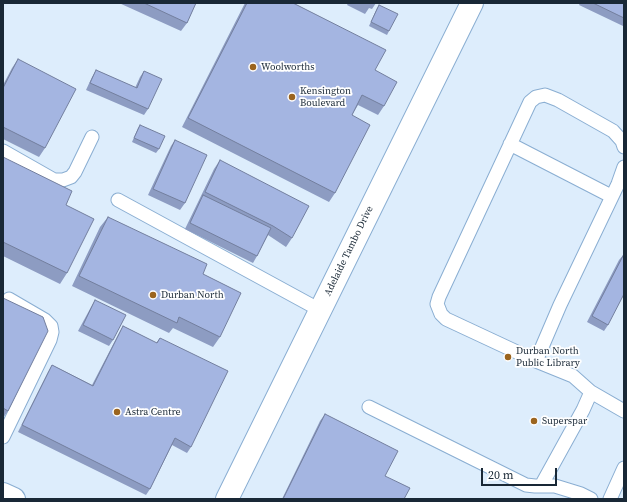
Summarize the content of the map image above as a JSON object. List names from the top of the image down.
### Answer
{
  "streets": {
    "street": ["Adelaide Tambo Drive"]
  },
  "places": [
    "Woolworths",
    "Kensington Boulevard",
    "Durban North",
    "Durban North Public Library",
    "Astra Centre",
    "Superspar"
  ],
  "scale_bar": "20 m"
}
